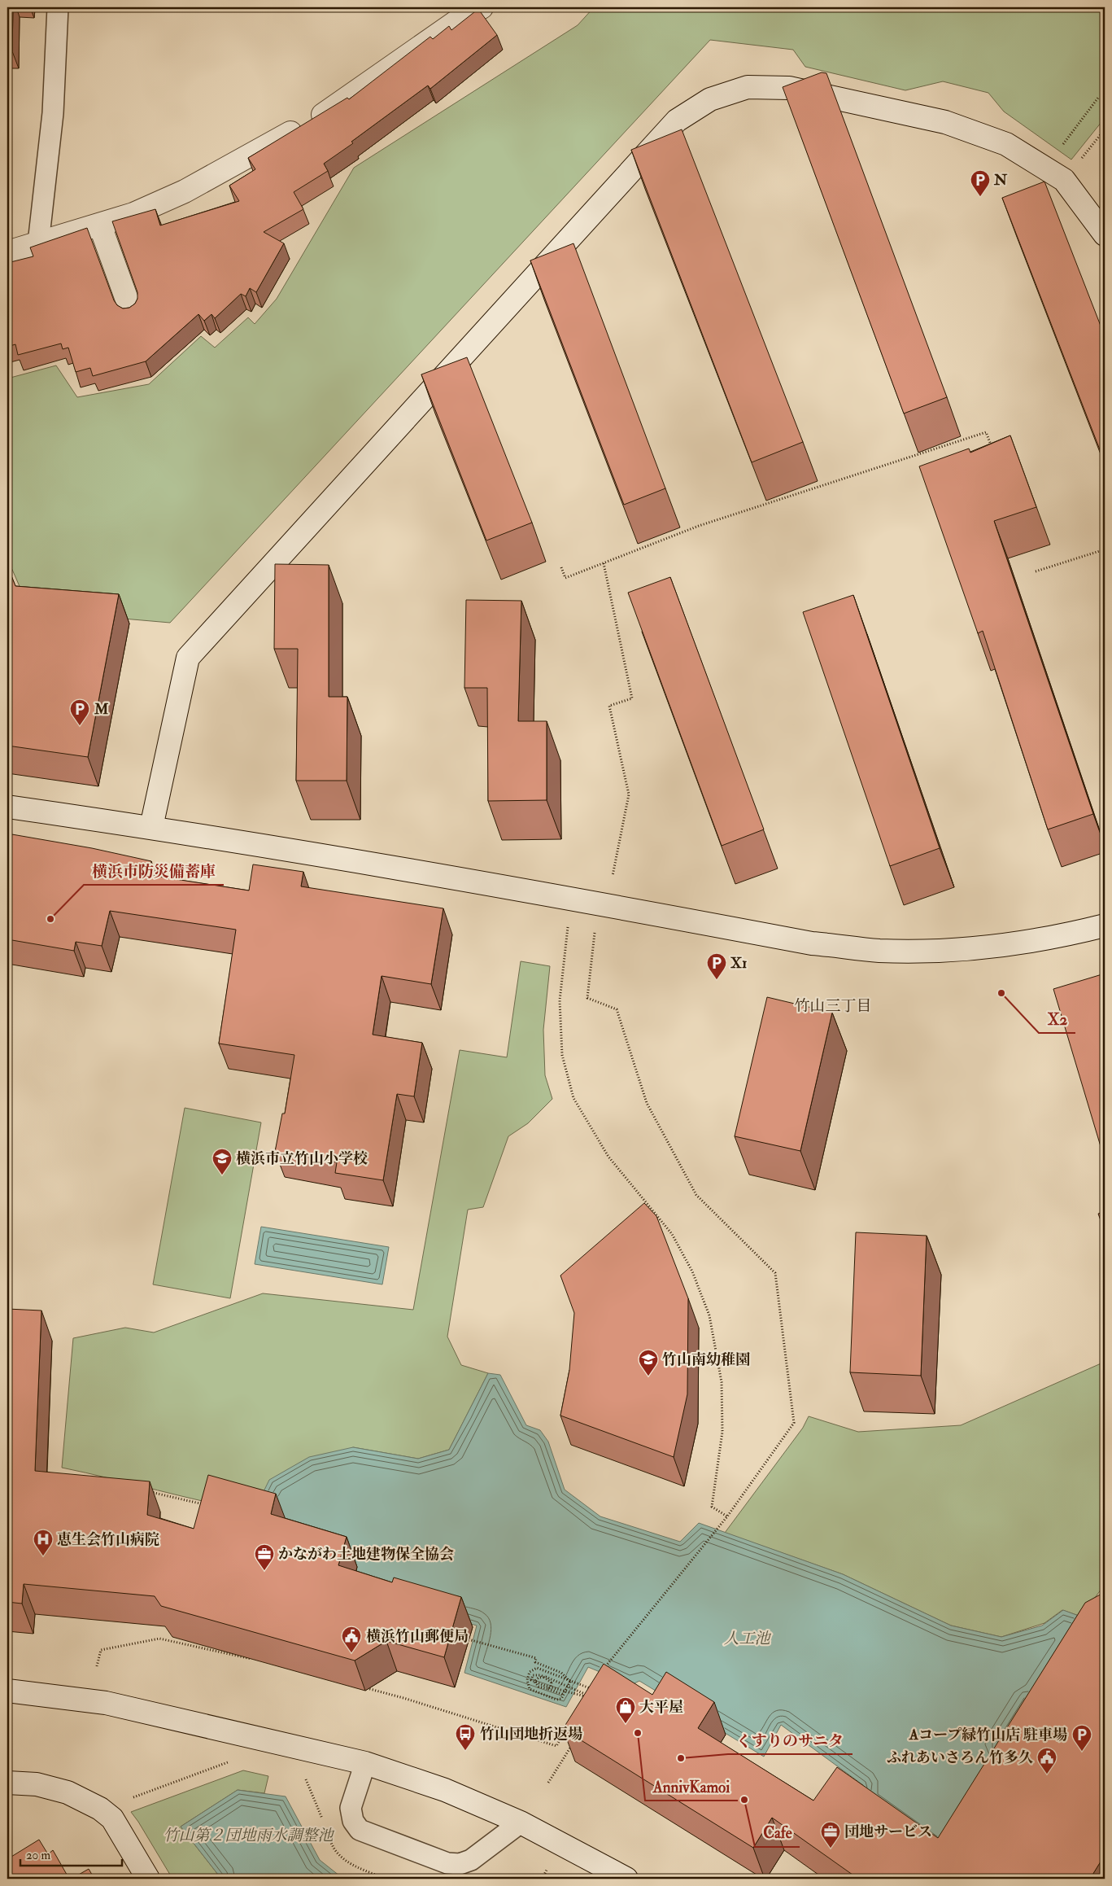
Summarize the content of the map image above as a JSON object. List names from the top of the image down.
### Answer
{
  "districts": ["竹山三丁目"],
  "water": ["人工池", "竹山第２団地雨水調整池"],
  "places": {
    "parking": [
      "N",
      "M",
      "X1",
      "Aコープ緑竹山店 駐車場"
    ],
    "other": [
      "横浜市防災備蓄庫",
      "X2",
      "AnnivKamoi",
      "くすりのサニタ",
      "Cafe"
    ],
    "school or university": ["横浜市立竹山小学校", "竹山南幼稚園"],
    "hospital": ["恵生会竹山病院"],
    "office": ["かながわ土地建物保全協会", "団地サービス"],
    "public building": ["横浜竹山郵便局", "ふれあいさろん竹多久"],
    "shop": ["大平屋"],
    "bus stop": ["竹山団地折返場"]
  },
  "scale_bar": "20 m"
}
